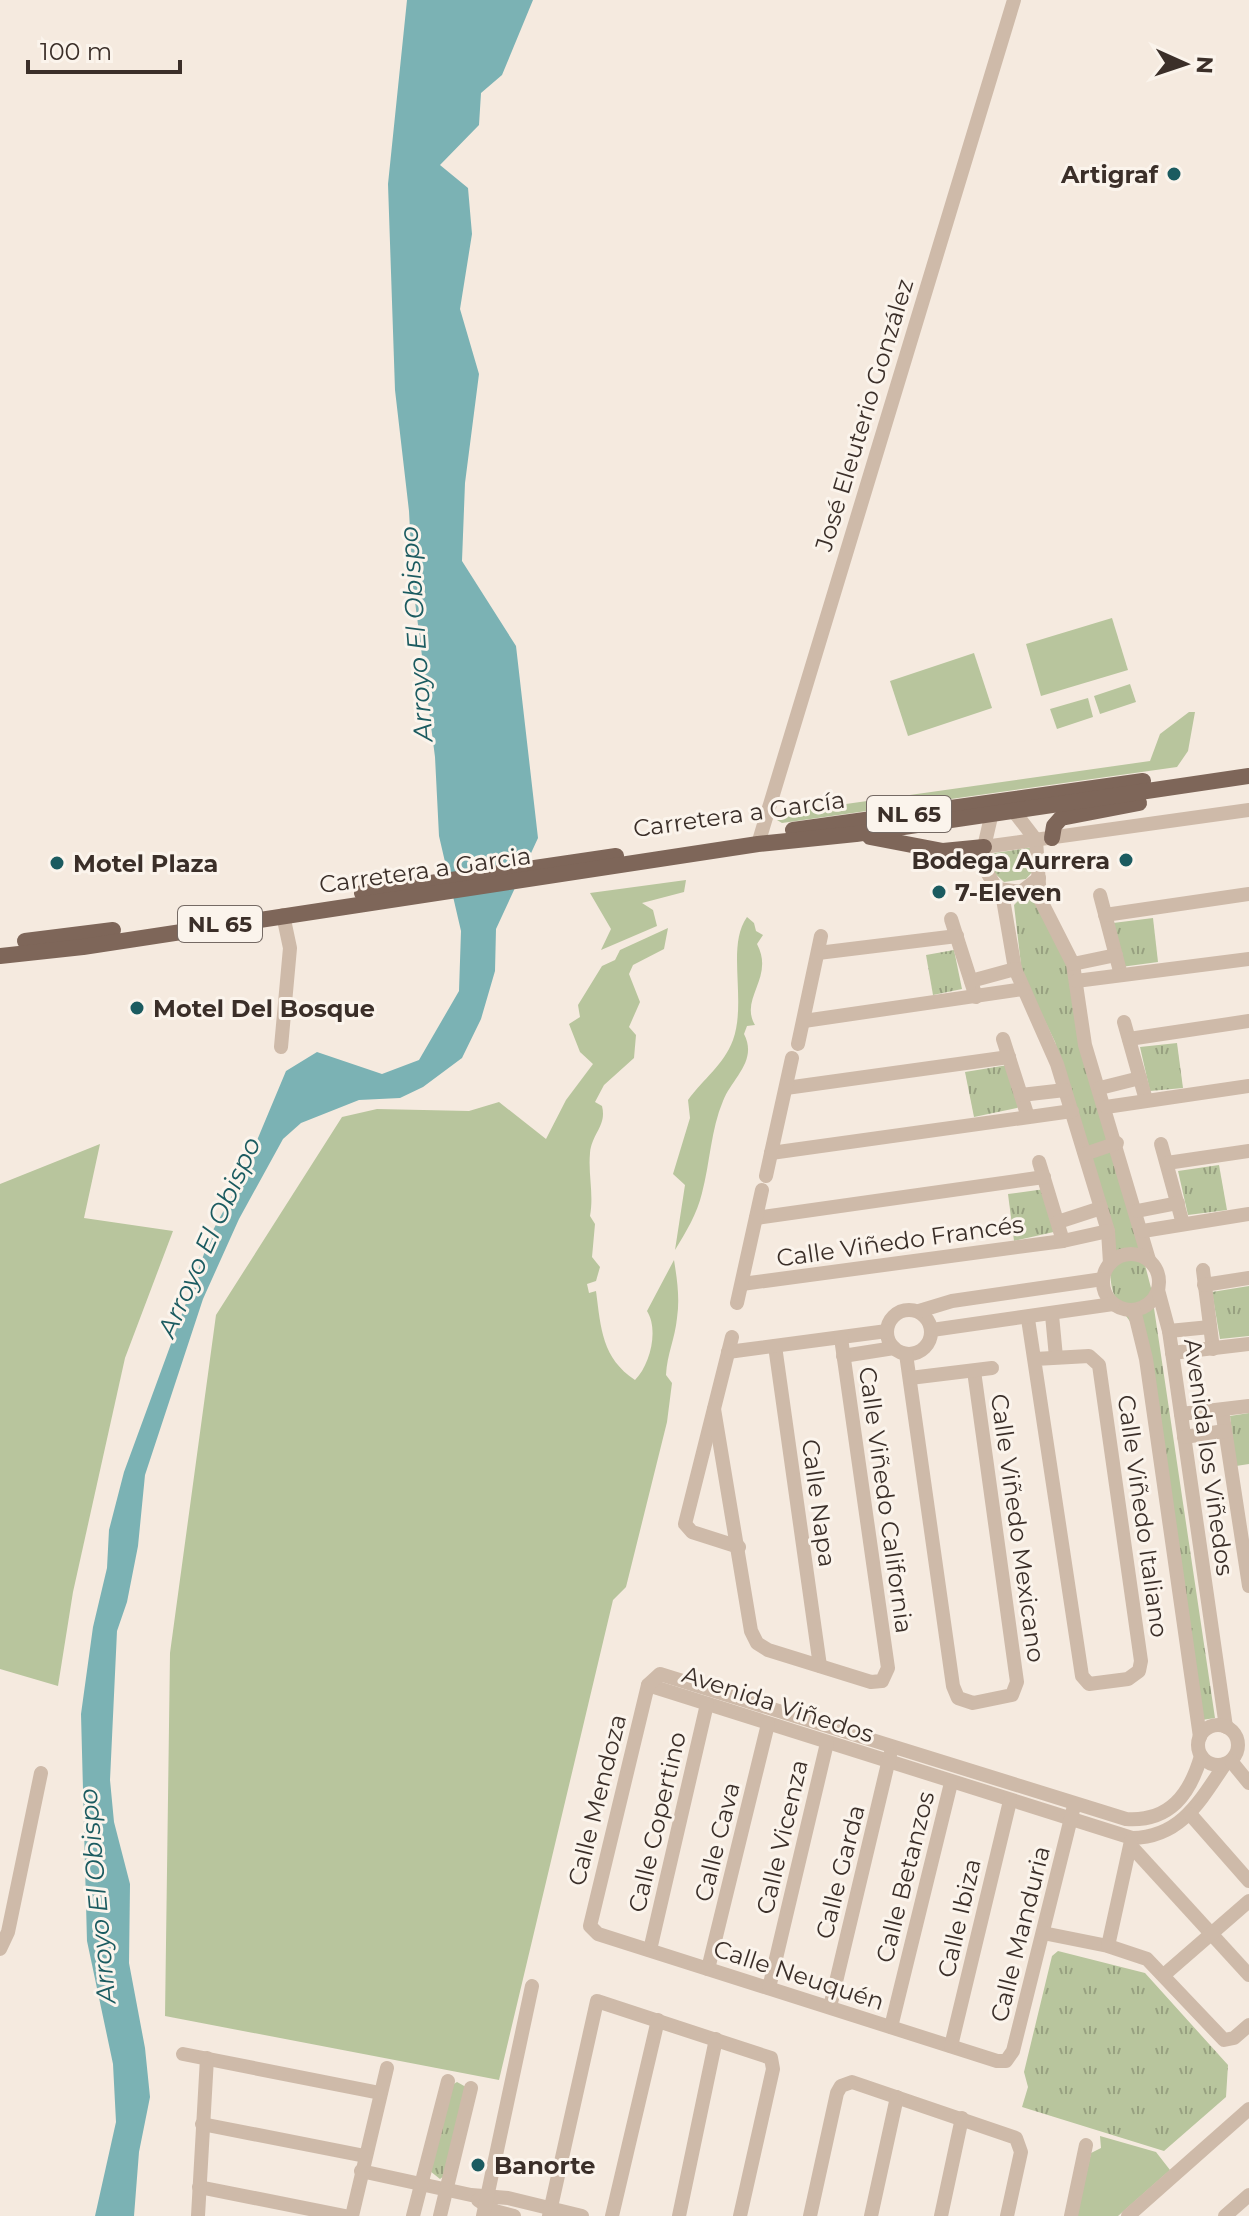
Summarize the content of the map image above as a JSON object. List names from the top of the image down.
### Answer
{
  "streets": {
    "main road": ["Carretera a García", "NL 65", "Carretera a Garcia"],
    "street": [
      "José Eleuterio González",
      "Calle Viñedo Francés",
      "Avenida los Viñedos",
      "Calle Viñedo California",
      "Calle Napa",
      "Calle Viñedo Italiano",
      "Calle Viñedo Mexicano",
      "Avenida Viñedos",
      "Calle Mendoza",
      "Calle Copertino",
      "Calle Vicenza",
      "Calle Cava",
      "Calle Garda",
      "Calle Betanzos",
      "Calle Ibiza",
      "Calle Manduria",
      "Calle Neuquén"
    ]
  },
  "crossings": [
    ["José Eleuterio González", "Carretera a García"],
    ["José Eleuterio González", "NL 65"],
    ["Carretera a García", "NL 65"],
    ["Carretera a García", "Carretera a Garcia"],
    ["Avenida los Viñedos", "Avenida Viñedos"],
    ["Calle Viñedo California", "Calle Napa"],
    ["Avenida Viñedos", "Calle Mendoza"],
    ["Avenida Viñedos", "Calle Copertino"],
    ["Avenida Viñedos", "Calle Vicenza"],
    ["Avenida Viñedos", "Calle Cava"],
    ["Avenida Viñedos", "Calle Garda"],
    ["Avenida Viñedos", "Calle Betanzos"],
    ["Avenida Viñedos", "Calle Ibiza"],
    ["Avenida Viñedos", "Calle Manduria"],
    ["Calle Mendoza", "Calle Neuquén"],
    ["Calle Copertino", "Calle Neuquén"],
    ["Calle Vicenza", "Calle Neuquén"],
    ["Calle Cava", "Calle Neuquén"],
    ["Calle Garda", "Calle Neuquén"],
    ["Calle Betanzos", "Calle Neuquén"],
    ["Calle Ibiza", "Calle Neuquén"],
    ["Calle Manduria", "Calle Neuquén"]
  ],
  "water": ["Arroyo El Obispo"],
  "places": [
    "Artigraf",
    "Bodega Aurrera",
    "Motel Plaza",
    "7-Eleven",
    "Motel Del Bosque",
    "Banorte"
  ],
  "scale_bar": "100 m",
  "north": "right"
}
